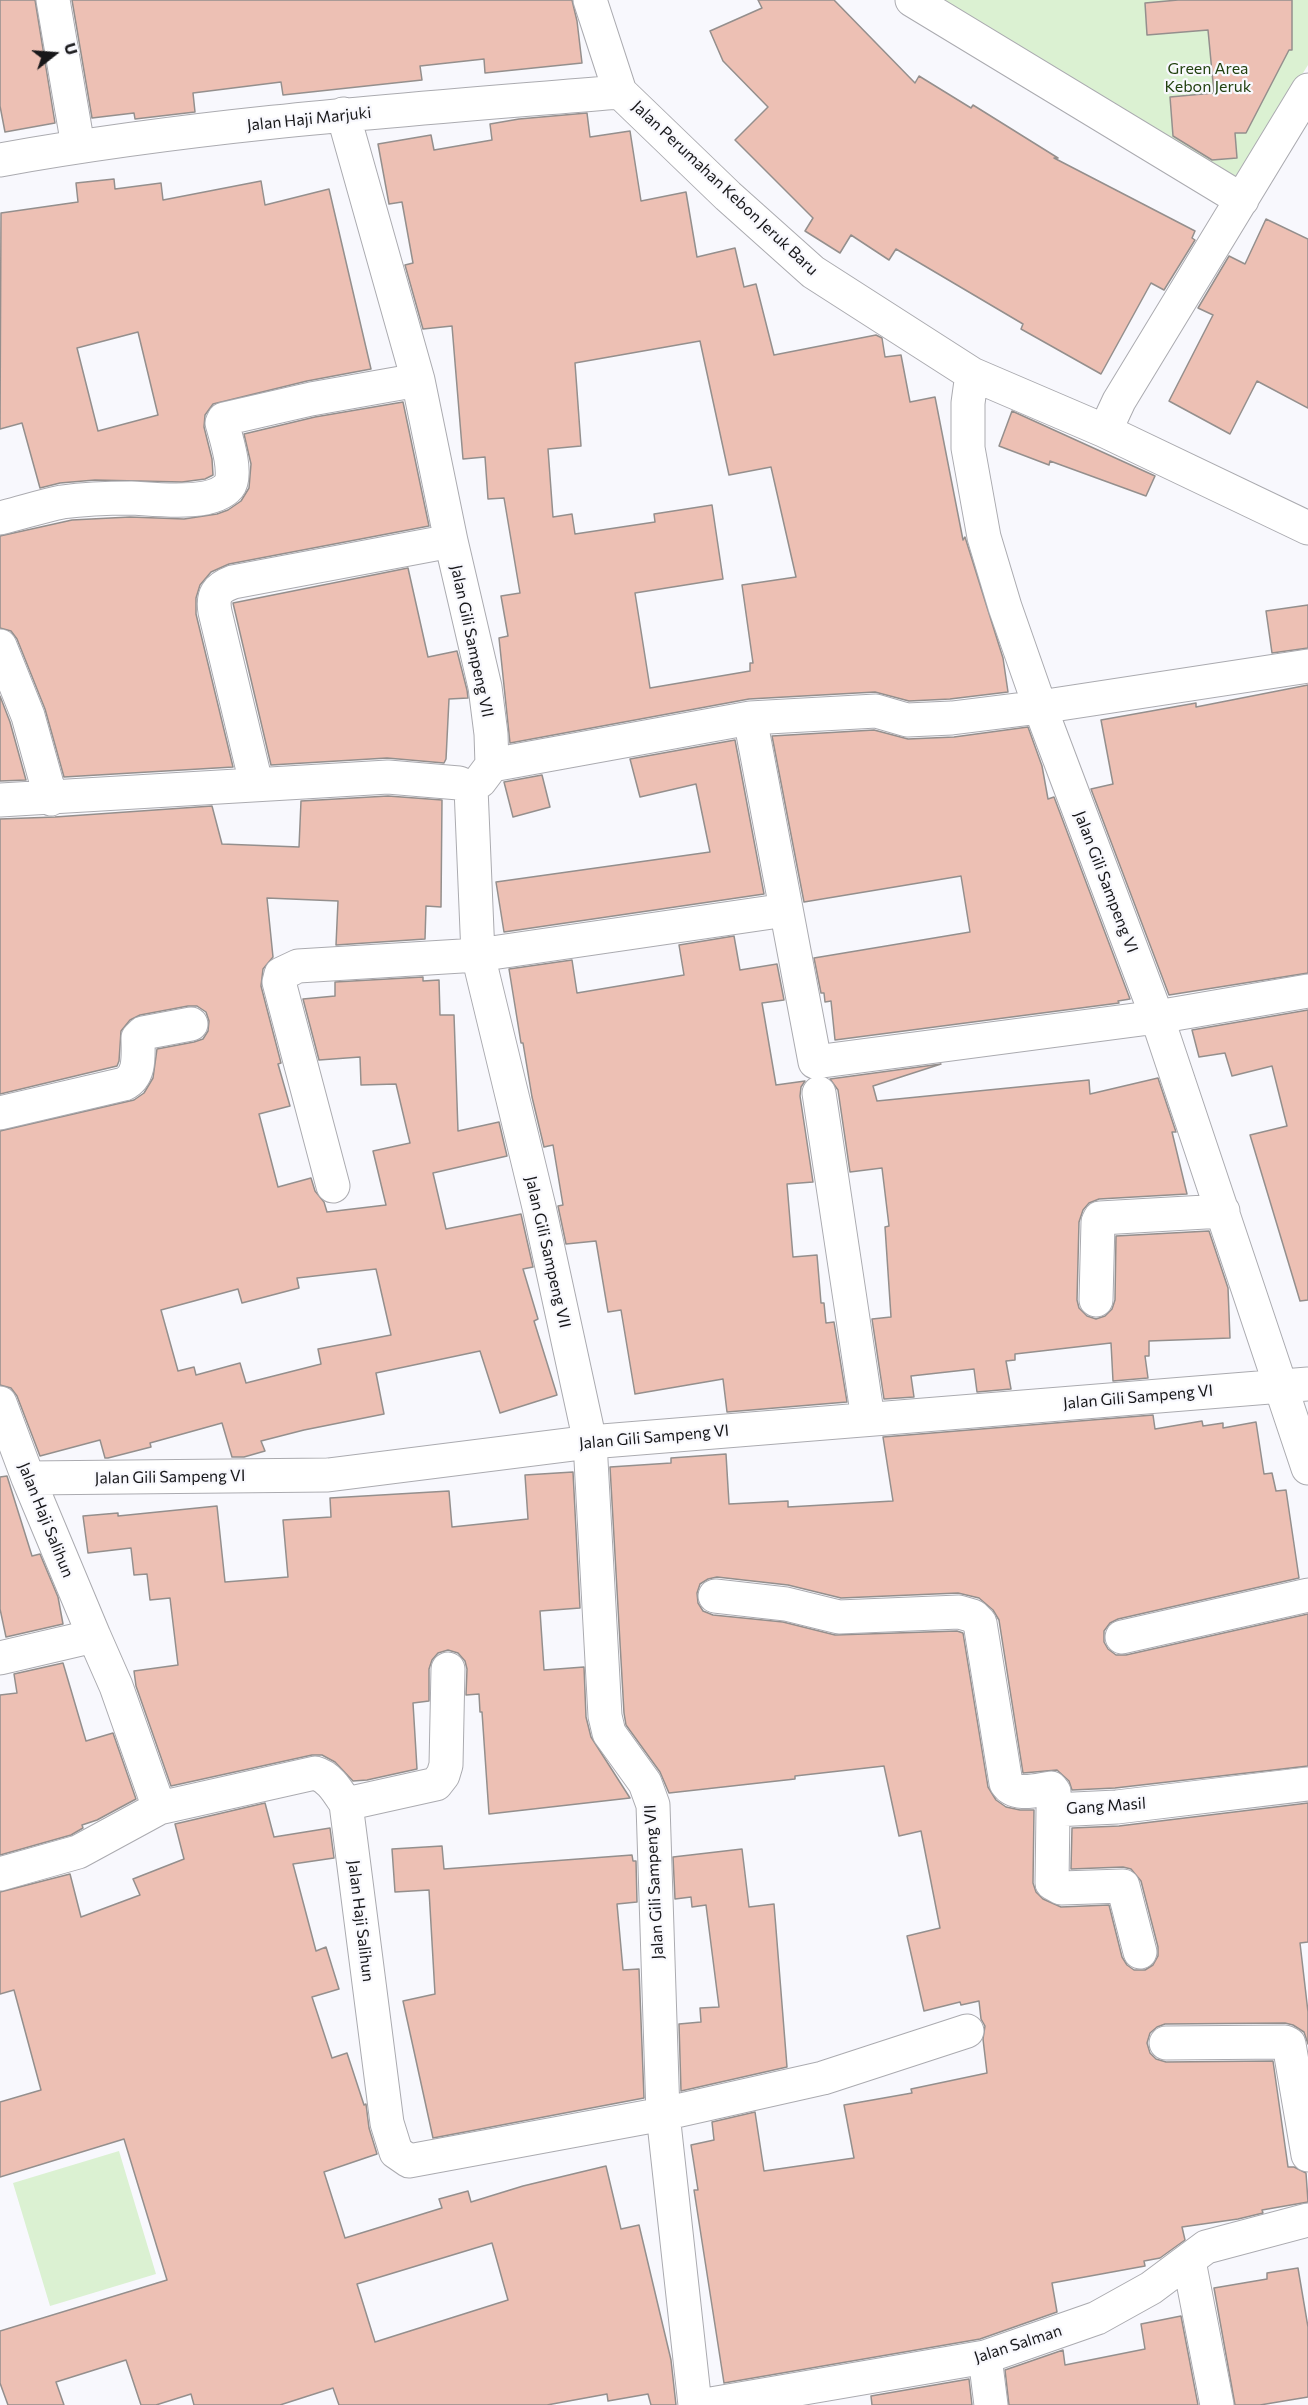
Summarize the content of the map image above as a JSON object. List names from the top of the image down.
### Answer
{
  "streets": {
    "street": [
      "Jalan Haji Marjuki",
      "Jalan Perumahan Kebon Jeruk Baru",
      "Jalan Gili Sampeng VII",
      "Jalan Gili Sampeng VI",
      "Jalan Haji Salihun",
      "Gang Masil",
      "Jalan Salman"
    ]
  },
  "crossings": [
    ["Jalan Haji Marjuki", "Jalan Perumahan Kebon Jeruk Baru"],
    ["Jalan Haji Marjuki", "Jalan Gili Sampeng VII"],
    ["Jalan Perumahan Kebon Jeruk Baru", "Jalan Gili Sampeng VI"],
    ["Jalan Gili Sampeng VII", "Jalan Gili Sampeng VI"],
    ["Jalan Gili Sampeng VII", "Jalan Haji Salihun"],
    ["Jalan Gili Sampeng VI", "Jalan Haji Salihun"]
  ],
  "parks": ["Green Area Kebon Jeruk"],
  "north": "right"
}
